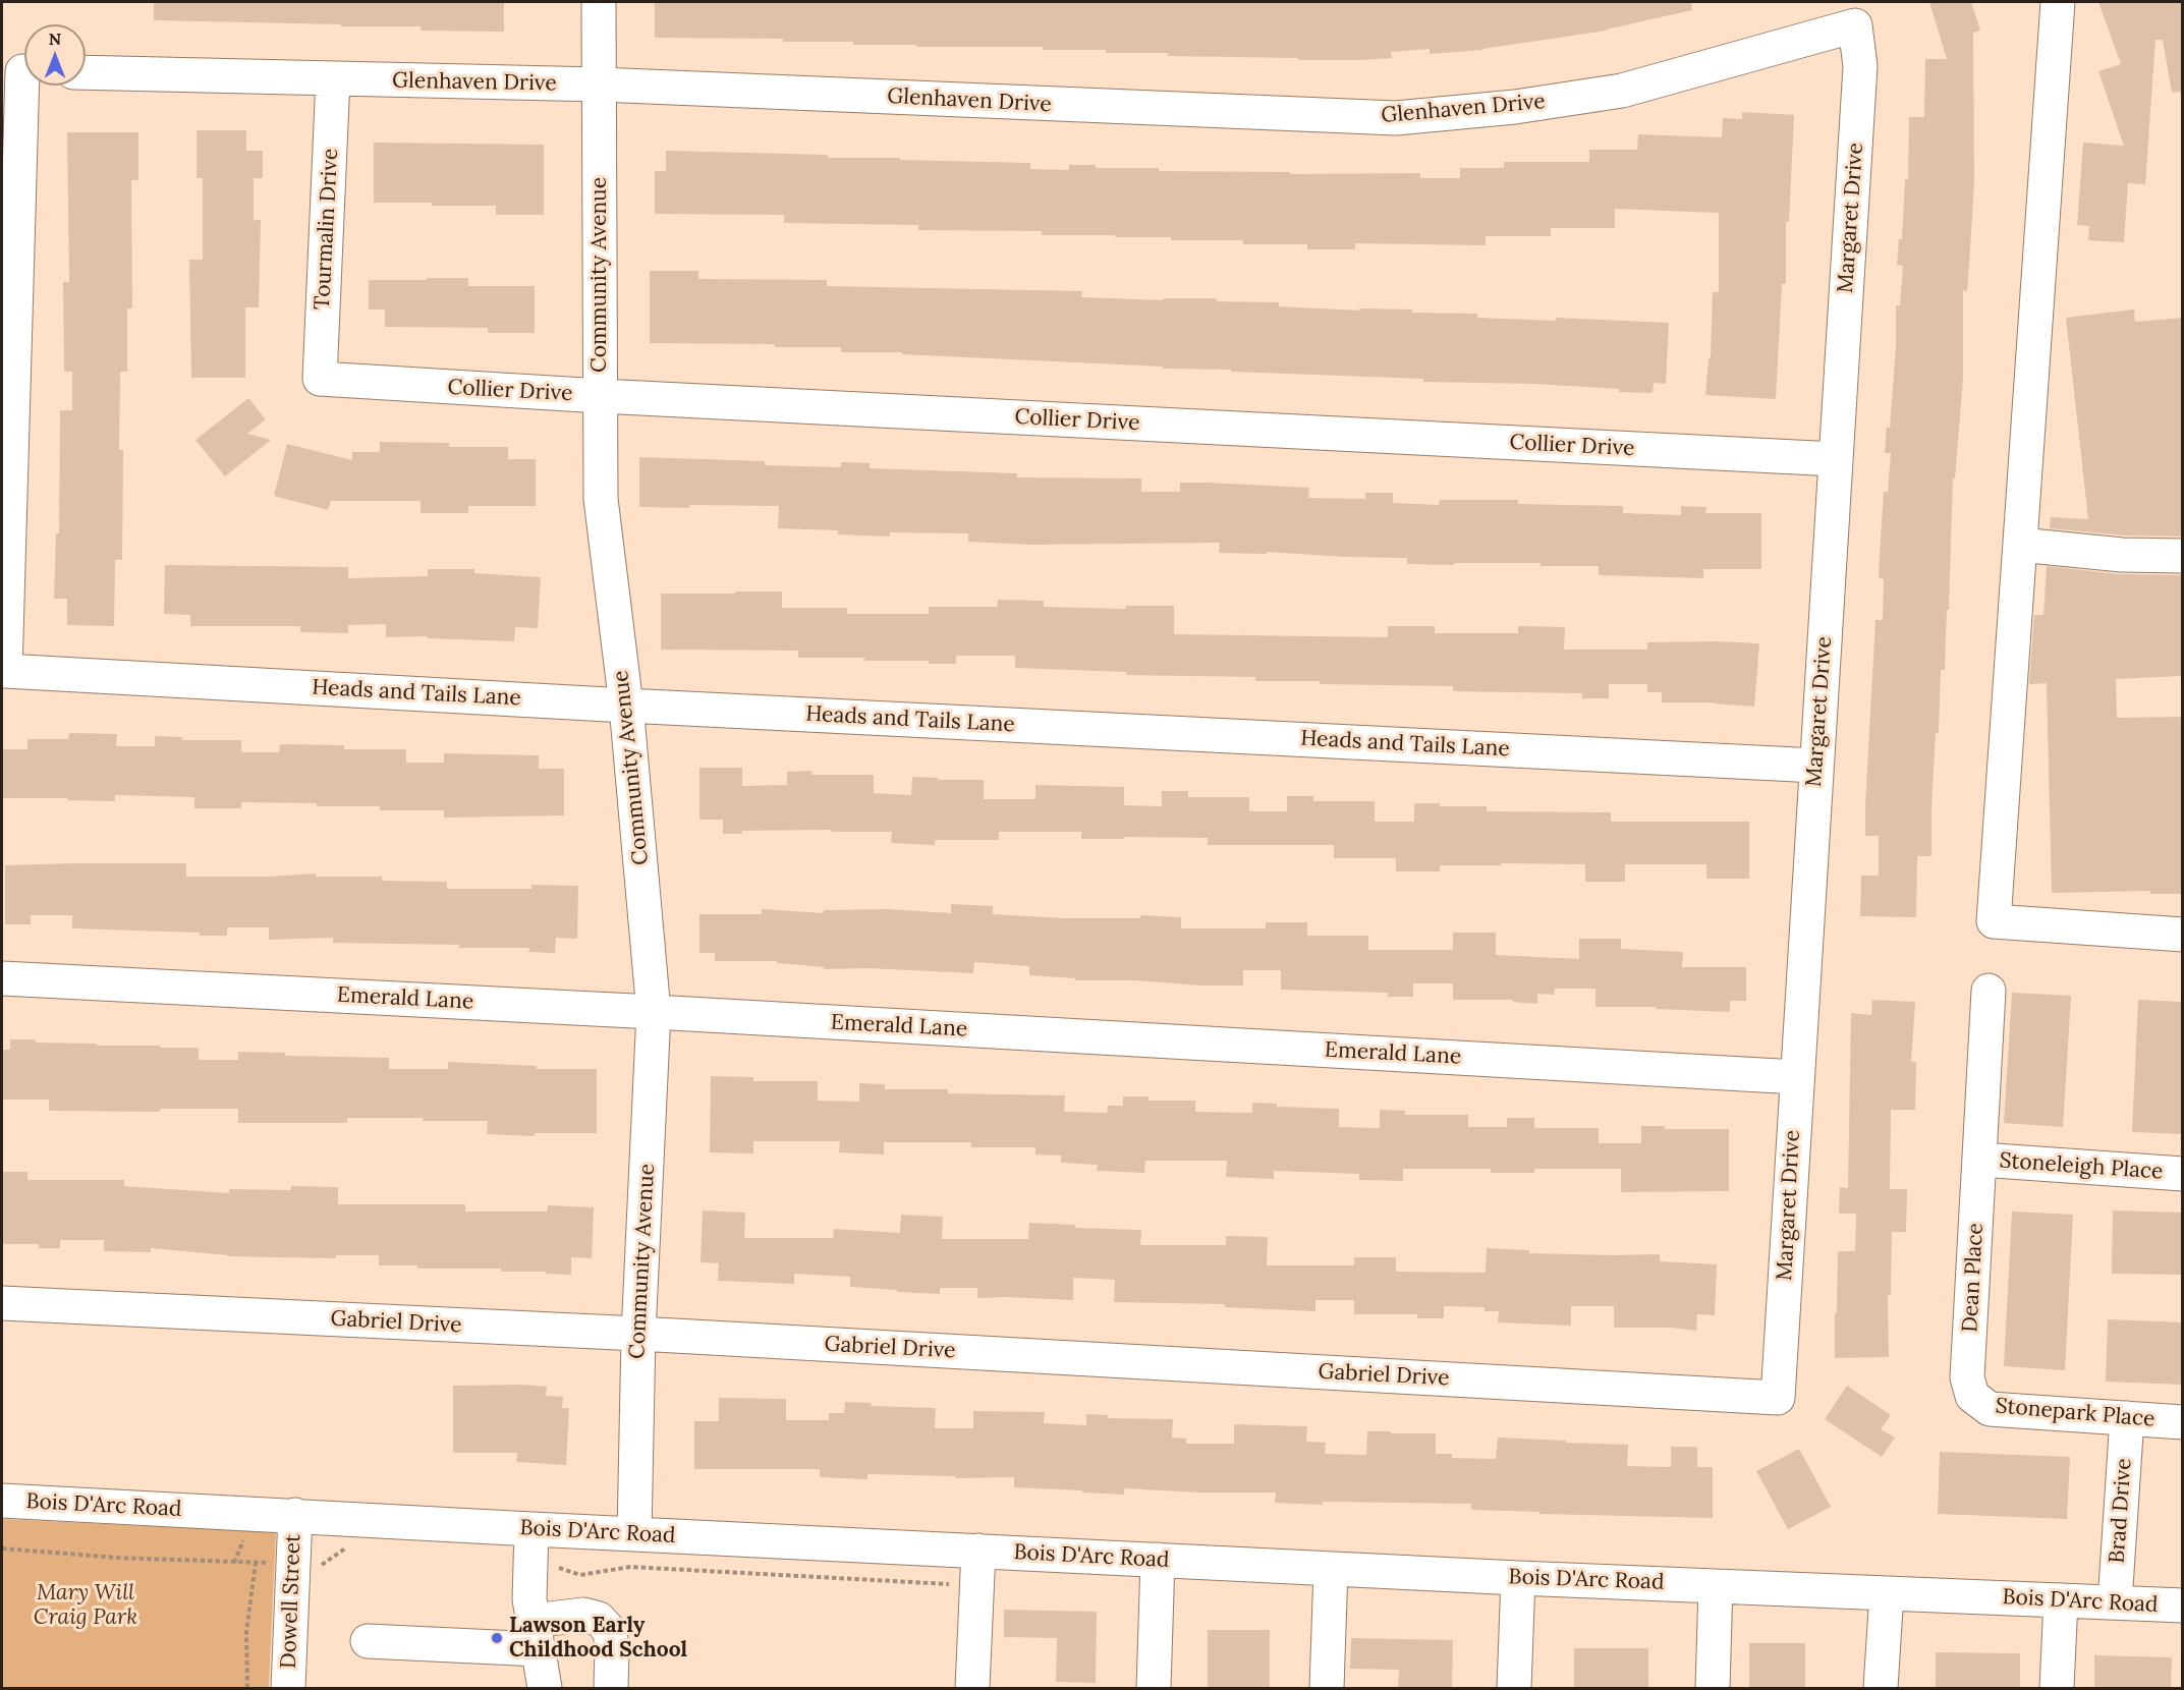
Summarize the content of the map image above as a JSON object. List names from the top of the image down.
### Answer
{
  "streets": {
    "street": [
      "Glenhaven Drive",
      "Margaret Drive",
      "Tourmalin Drive",
      "Community Avenue",
      "Collier Drive",
      "Heads and Tails Lane",
      "Emerald Lane",
      "Stoneleigh Place",
      "Dean Place",
      "Gabriel Drive",
      "Stonepark Place",
      "Bois D'Arc Road",
      "Brad Drive",
      "Dowell Street"
    ]
  },
  "crossings": [
    ["Glenhaven Drive", "Margaret Drive"],
    ["Glenhaven Drive", "Tourmalin Drive"],
    ["Glenhaven Drive", "Community Avenue"],
    ["Margaret Drive", "Collier Drive"],
    ["Margaret Drive", "Heads and Tails Lane"],
    ["Margaret Drive", "Emerald Lane"],
    ["Margaret Drive", "Gabriel Drive"],
    ["Tourmalin Drive", "Collier Drive"],
    ["Community Avenue", "Collier Drive"],
    ["Community Avenue", "Heads and Tails Lane"],
    ["Community Avenue", "Emerald Lane"],
    ["Community Avenue", "Gabriel Drive"],
    ["Community Avenue", "Bois D'Arc Road"],
    ["Stoneleigh Place", "Dean Place"],
    ["Dean Place", "Stonepark Place"],
    ["Stonepark Place", "Brad Drive"],
    ["Bois D'Arc Road", "Brad Drive"],
    ["Bois D'Arc Road", "Dowell Street"]
  ],
  "parks": ["Mary Will Craig Park"],
  "places": ["Lawson Early Childhood School"],
  "north": "top"
}
